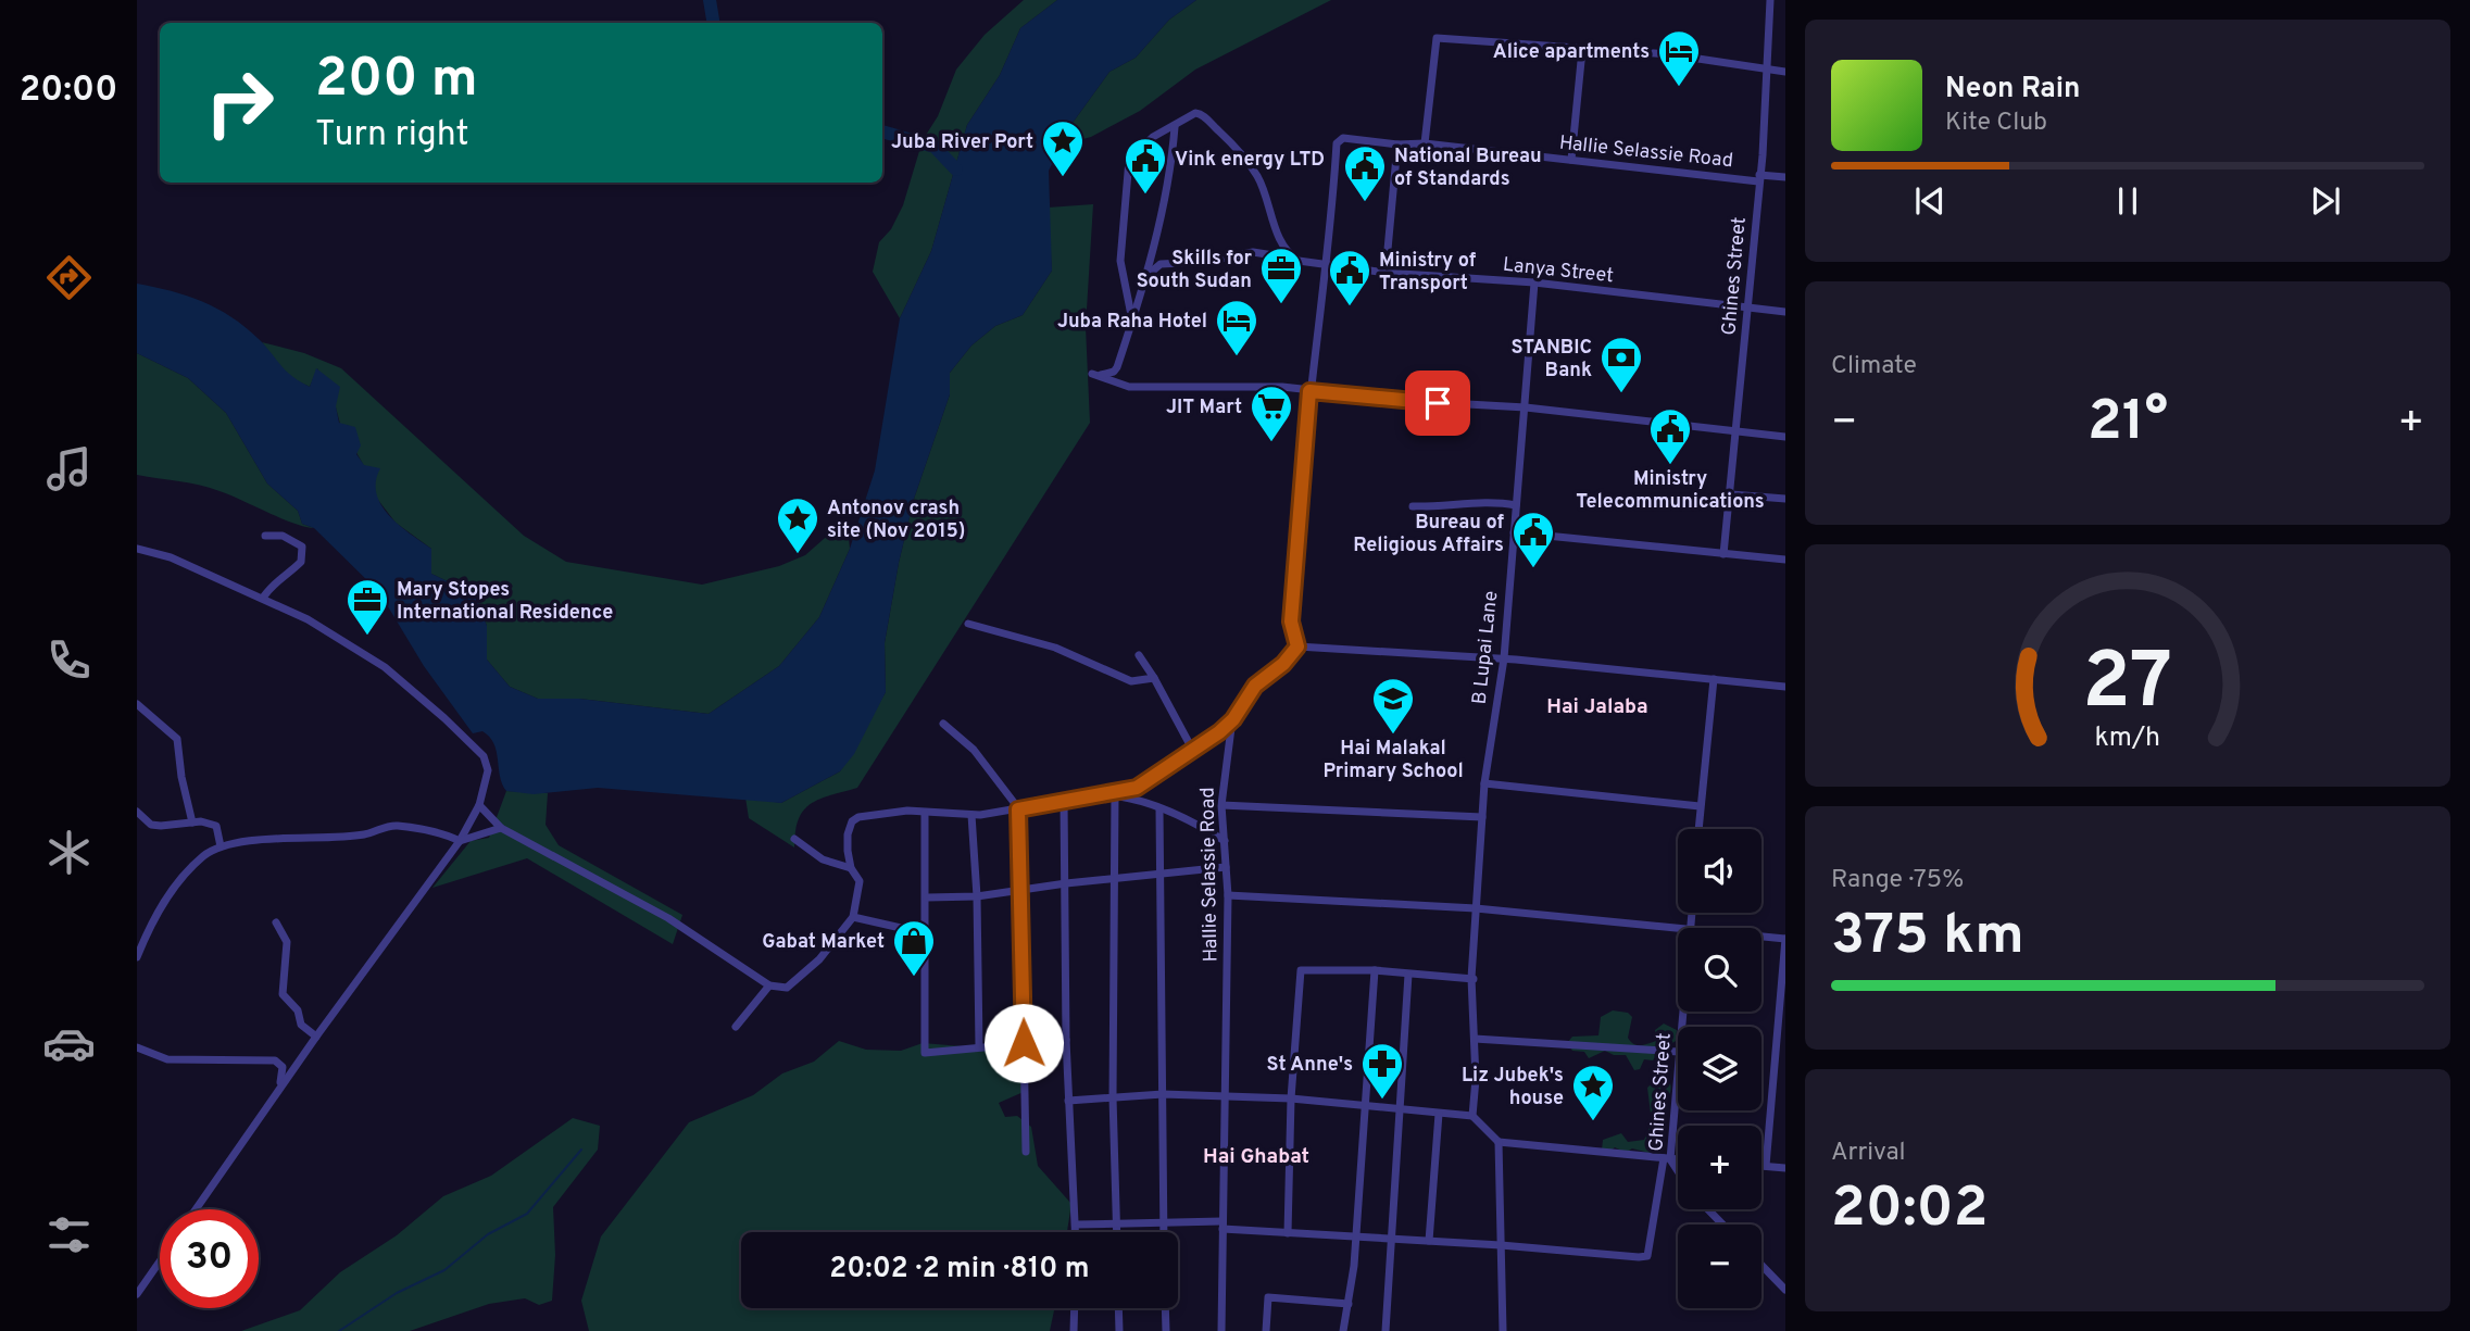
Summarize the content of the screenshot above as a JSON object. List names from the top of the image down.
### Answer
{
  "streets": {
    "street": [
      "Hallie Selassie Road",
      "Lanya Street",
      "Ghines Street",
      "B Lupai Lane"
    ]
  },
  "crossings": [
    ["Hallie Selassie Road", "Lanya Street"],
    ["Hallie Selassie Road", "Ghines Street"],
    ["Lanya Street", "Ghines Street"],
    ["Lanya Street", "B Lupai Lane"]
  ],
  "districts": ["Hai Jalaba", "Hai Ghabat"],
  "places": {
    "hotel": ["Alice apartments", "Juba Raha Hotel"],
    "place": ["Juba River Port", "Antonov crash site (Nov 2015)", "Liz Jubek's house"],
    "public building": [
      "Vink energy LTD",
      "National Bureau of Standards",
      "Ministry of Transport",
      "Ministry Telecommunications",
      "Bureau of Religious Affairs"
    ],
    "office": ["Skills for South Sudan", "Mary Stopes International Residence"],
    "bank": ["STANBIC Bank"],
    "supermarket": ["JIT Mart"],
    "school or university": ["Hai Malakal Primary School"],
    "shop": ["Gabat Market"],
    "pharmacy": ["St Anne's"]
  },
  "page": {
    "tabs": "20:00",
    "turn": ["200 m", "Turn right"],
    "song": ["Neon Rain", "Kite Club"],
    "tile": [
      "Climate",
      ["Range · 75%", "375 km"],
      ["Arrival", "20:02"]
    ],
    "heat": ["−", "21°", "+"],
    "map_buttons": ["+", "−"],
    "limit": "30",
    "trip": "20:02 · 2 min · 810 m",
    "gauge": ["27", "km/h"]
  }
}
